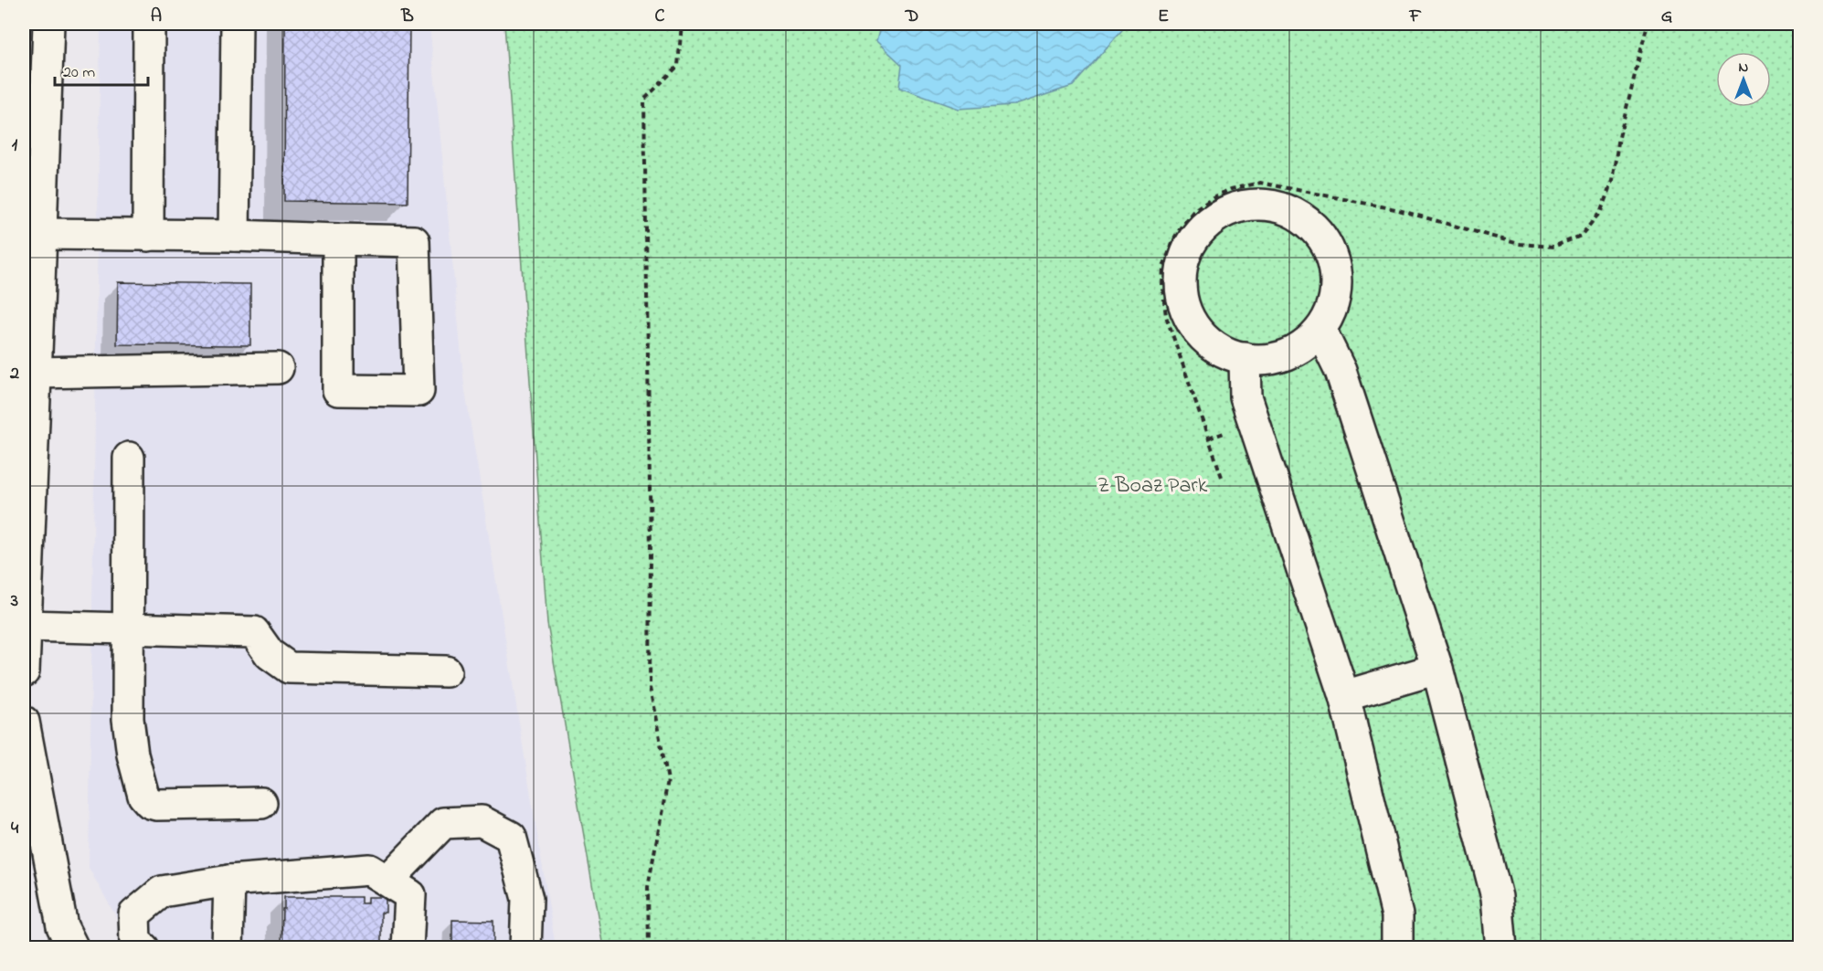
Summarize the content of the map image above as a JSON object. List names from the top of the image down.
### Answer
{
  "parks": ["Z Boaz Park"],
  "scale_bar": "20 m",
  "north": "top",
  "grid": {
    "columns": [
      "A",
      "B",
      "C",
      "D",
      "E",
      "F",
      "G"
    ],
    "rows": [
      "1",
      "2",
      "3",
      "4"
    ]
  }
}
